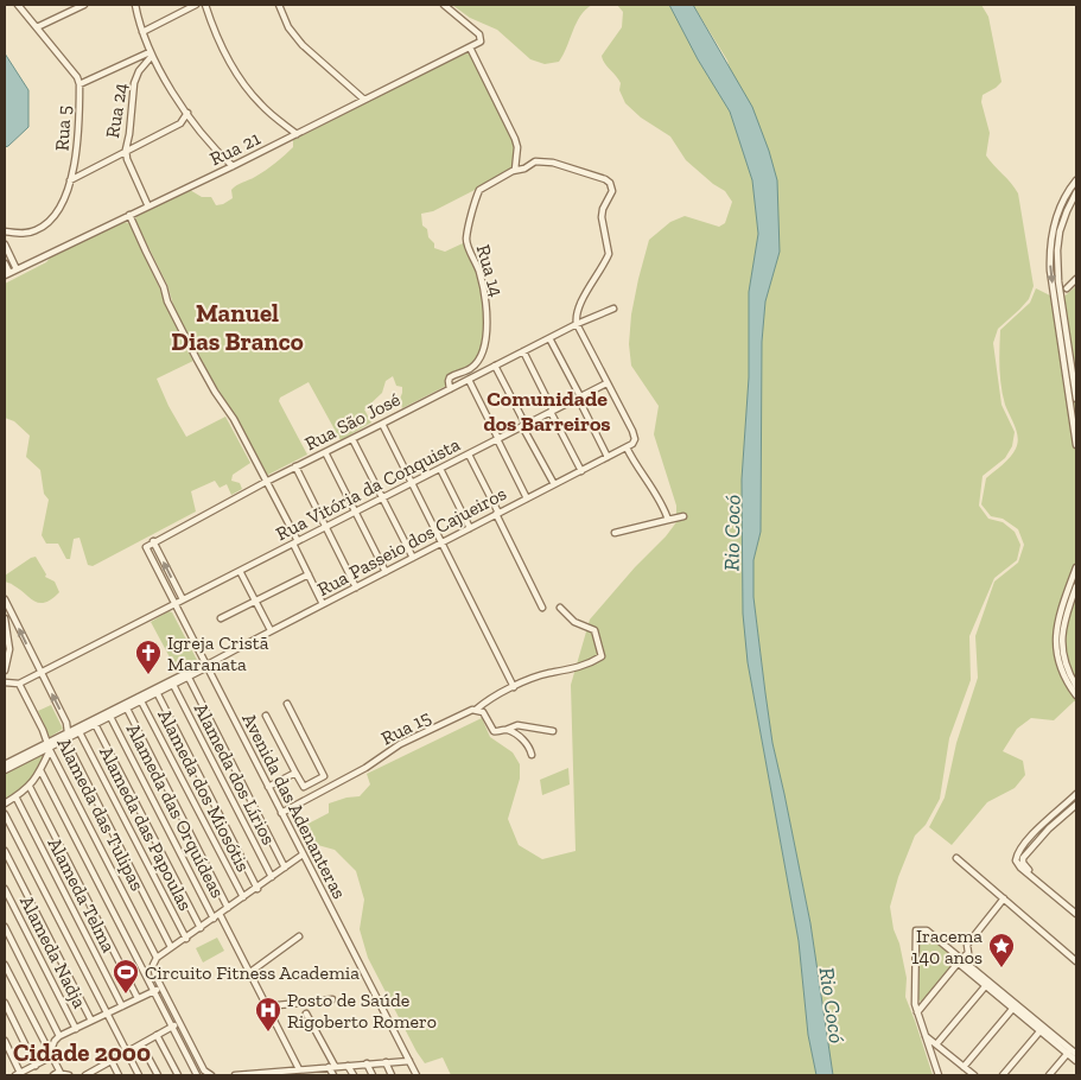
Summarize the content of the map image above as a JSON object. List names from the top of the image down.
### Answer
{
  "streets": {
    "street": [
      "Rua 24",
      "Rua 5",
      "Rua 21",
      "Rua 14",
      "Rua São José",
      "Rua Vitória da Conquista",
      "Rua Passeio dos Cajueiros",
      "Rua 15",
      "Alameda dos Lírios",
      "Alameda dos Miosótis",
      "Avenida das Adenanteras",
      "Alameda das Orquídeas",
      "Alameda das Tulipas",
      "Alameda das Papoulas",
      "Alameda Telma",
      "Alameda Nadja"
    ]
  },
  "crossings": [
    ["Rua 24", "Rua 21"],
    ["Rua 14", "Rua São José"],
    ["Rua São José", "Avenida das Adenanteras"],
    ["Rua Vitória da Conquista", "Avenida das Adenanteras"],
    ["Rua Vitória da Conquista", "Alameda das Tulipas"],
    ["Rua Passeio dos Cajueiros", "Avenida das Adenanteras"],
    ["Rua 15", "Avenida das Adenanteras"]
  ],
  "districts": ["Manuel Dias Branco", "Comunidade dos Barreiros", "Cidade 2000"],
  "water": ["Rio Cocó"],
  "places": {
    "church": ["Igreja Cristã Maranata"],
    "place": ["Iracema 140 anos"],
    "sports": ["Circuito Fitness Academia"],
    "hospital": ["Posto de Saúde Rigoberto Romero"]
  }
}
